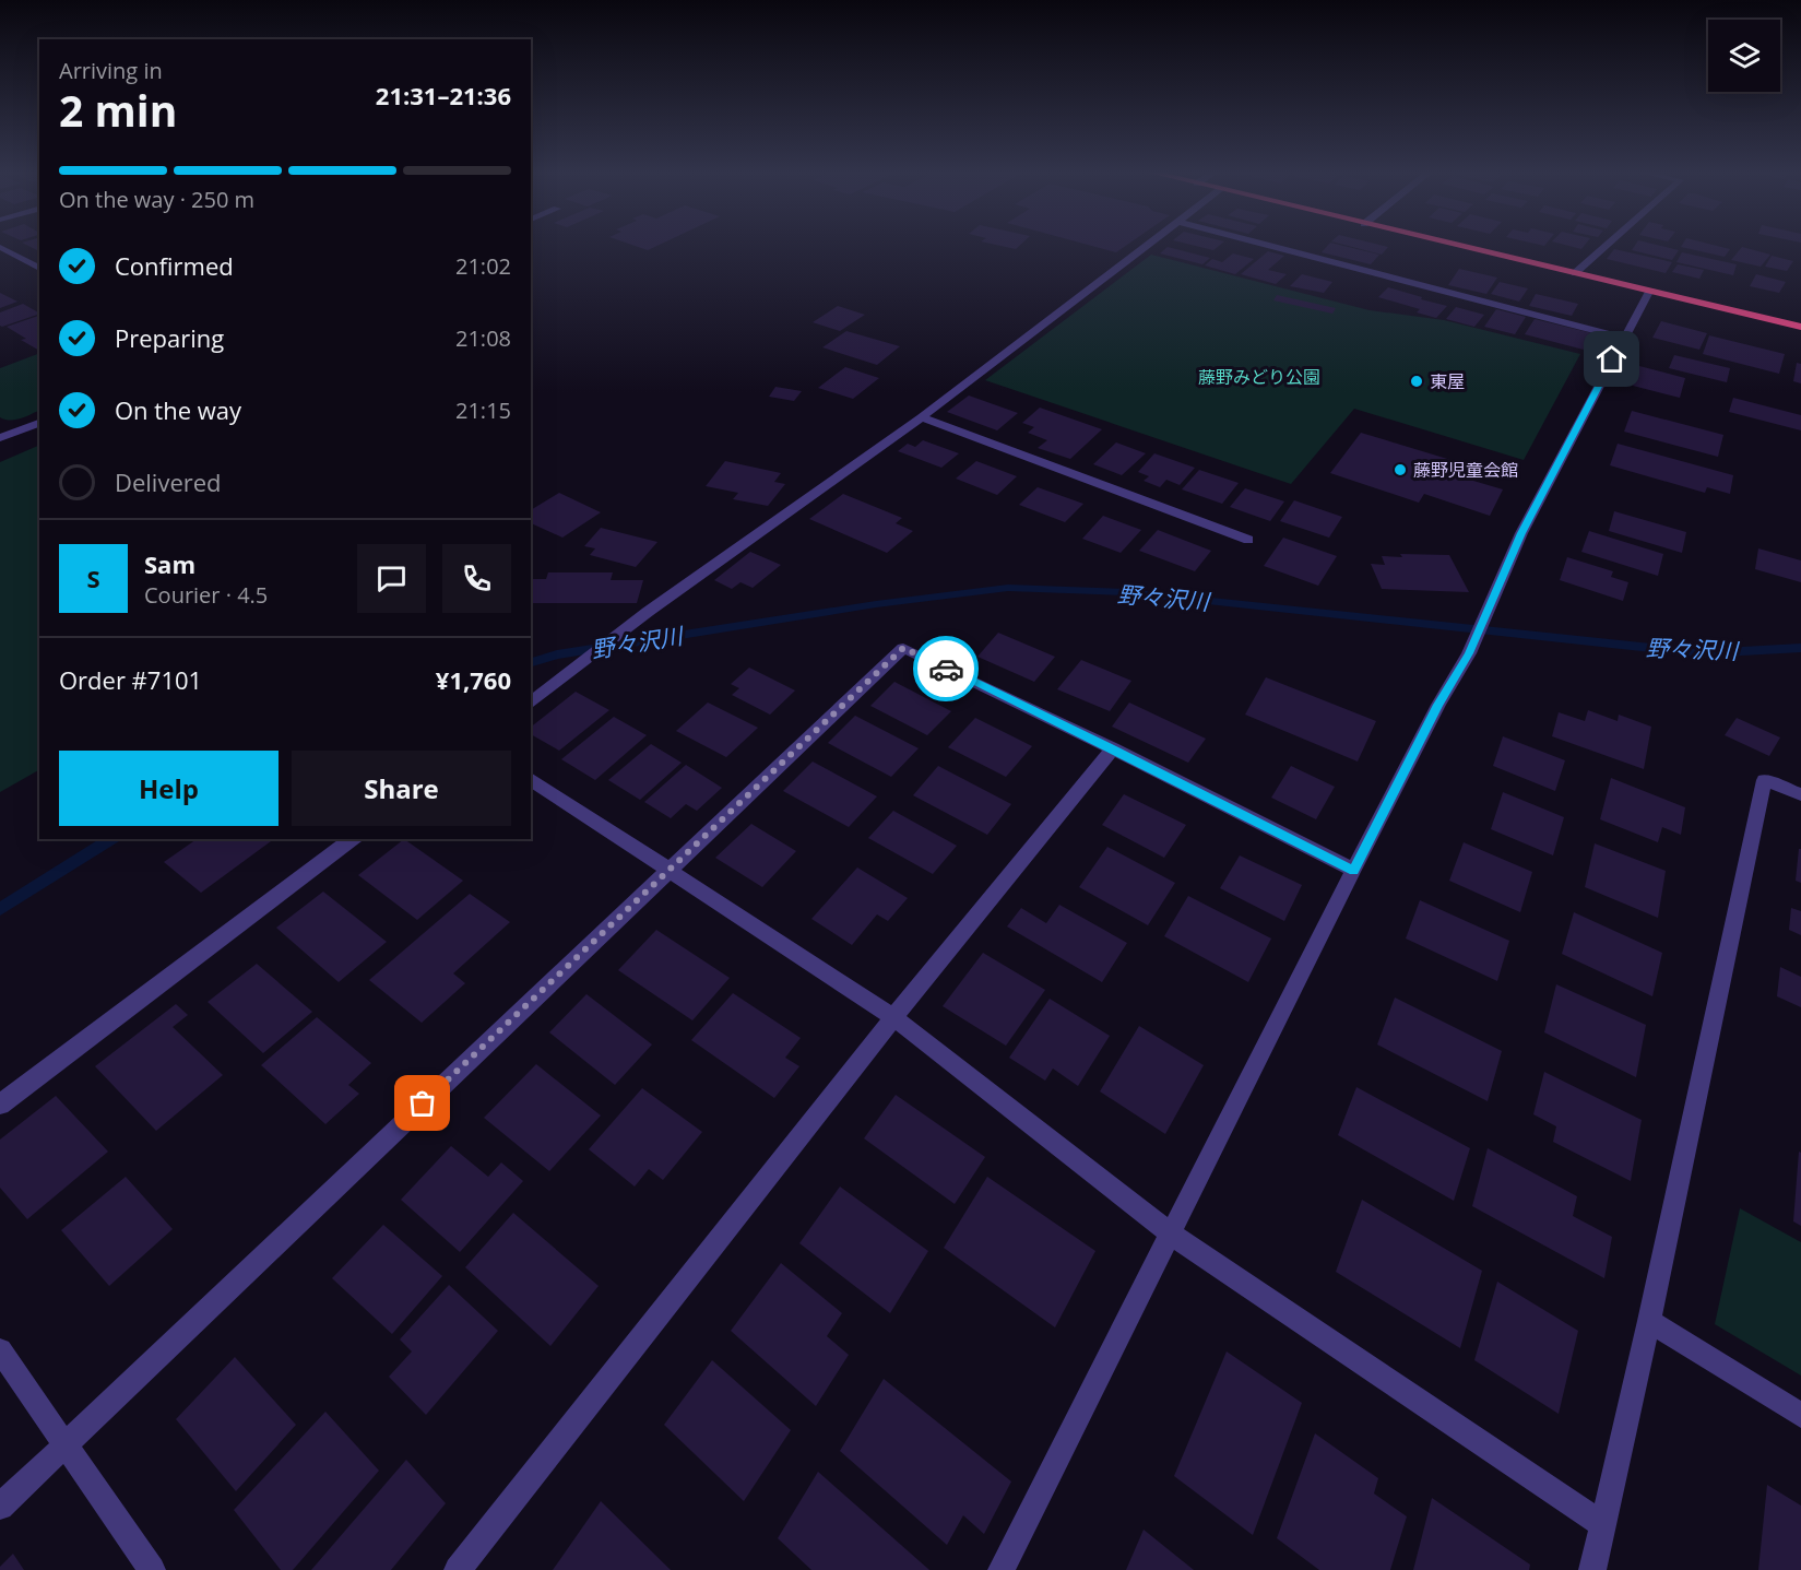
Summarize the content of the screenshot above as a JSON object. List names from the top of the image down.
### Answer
{
  "water": ["野々沢川"],
  "parks": ["藤野みどり公園"],
  "places": ["東屋", "藤野児童会館"],
  "page": {
    "heading": ["2 min", "Arriving in", "21:31–21:36"],
    "panel": [
      "Sam",
      "Courier · 4.5",
      "Order #7101",
      "¥1,760"
    ],
    "bar": "On the way · 250 m",
    "list": [
      ["Confirmed", "21:02"],
      ["Preparing", "21:08"],
      ["On the way", "21:15"],
      "Delivered"
    ],
    "round": "S",
    "buttons": ["Help", "Share"]
  }
}
